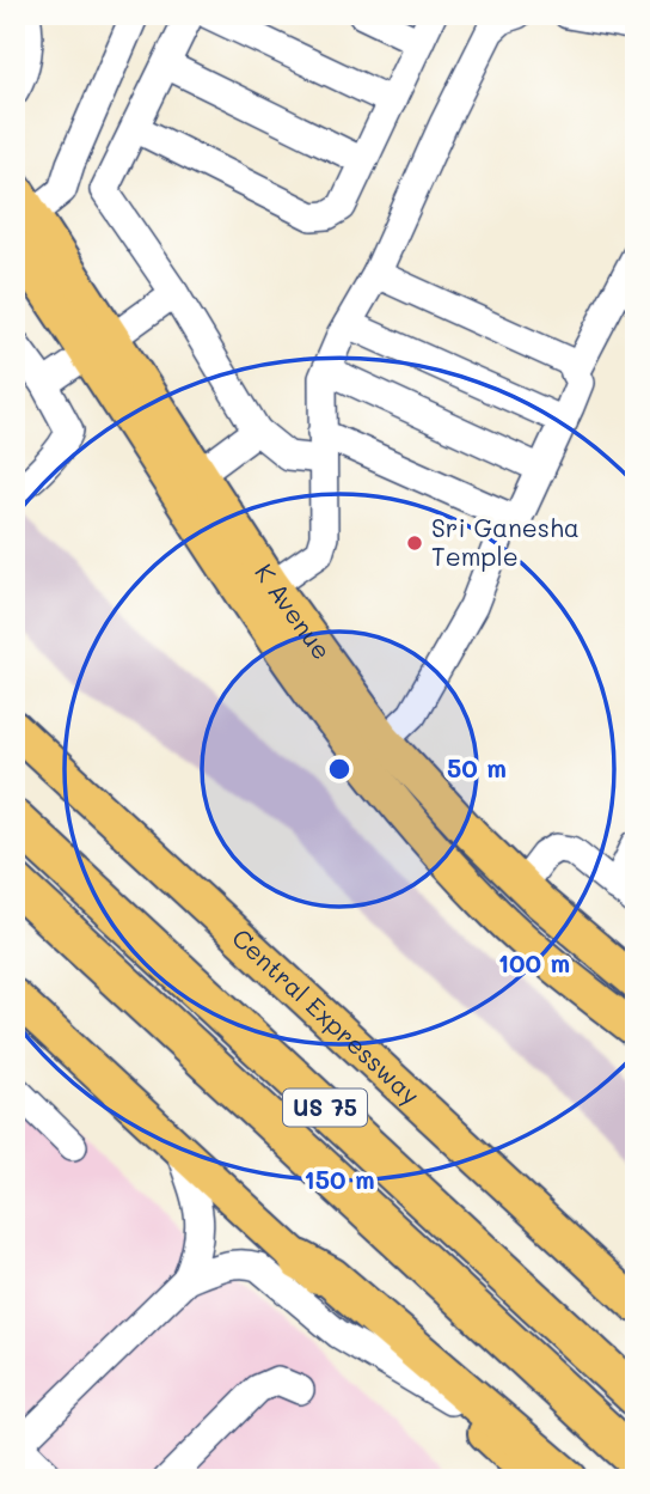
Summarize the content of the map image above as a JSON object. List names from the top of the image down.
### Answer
{
  "streets": {
    "highway": ["US 75"],
    "main road": ["K Avenue", "Central Expressway"]
  },
  "places": ["Sri Ganesha Temple"],
  "rings": ["50 m", "100 m", "150 m"]
}
